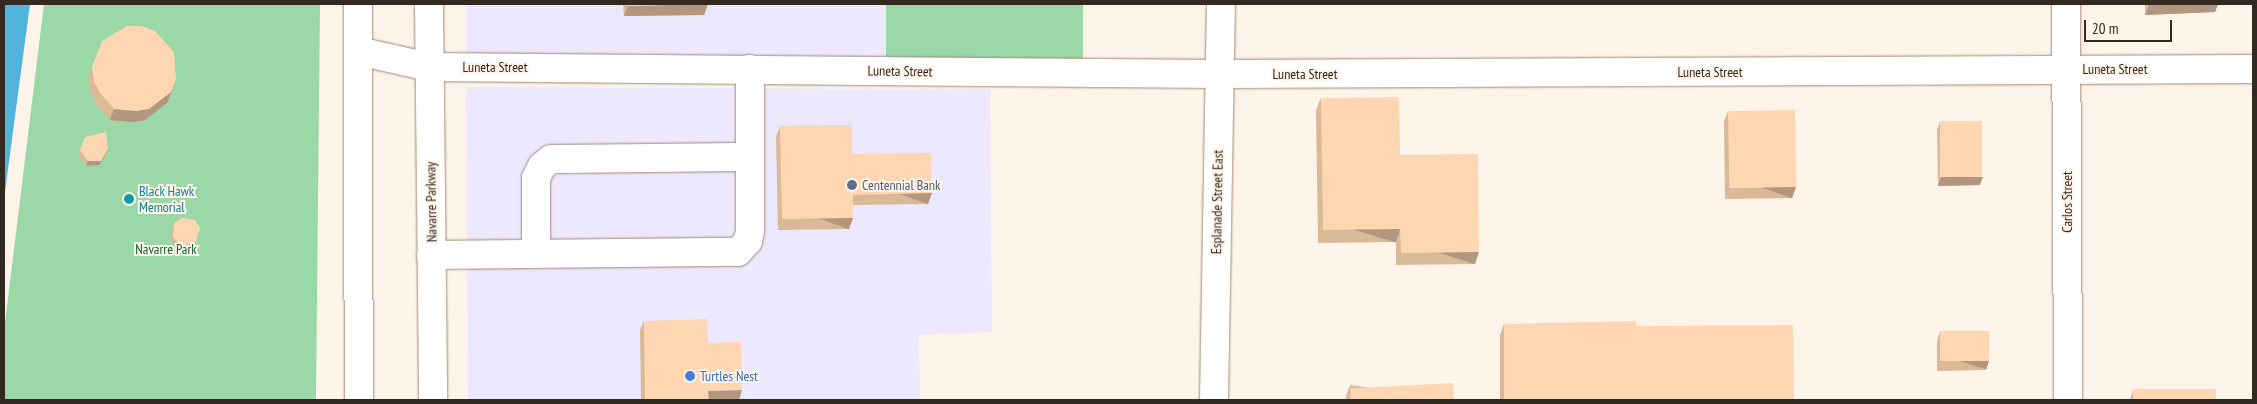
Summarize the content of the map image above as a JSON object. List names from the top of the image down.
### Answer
{
  "streets": {
    "main road": [
      "Luneta Street",
      "Navarre Parkway",
      "Esplanade Street East",
      "Carlos Street"
    ]
  },
  "crossings": [
    ["Luneta Street", "Navarre Parkway"],
    ["Luneta Street", "Esplanade Street East"],
    ["Luneta Street", "Carlos Street"]
  ],
  "parks": ["Navarre Park"],
  "places": ["Centennial Bank", "Black Hawk Memorial", "Turtles Nest"],
  "scale_bar": "20 m"
}
